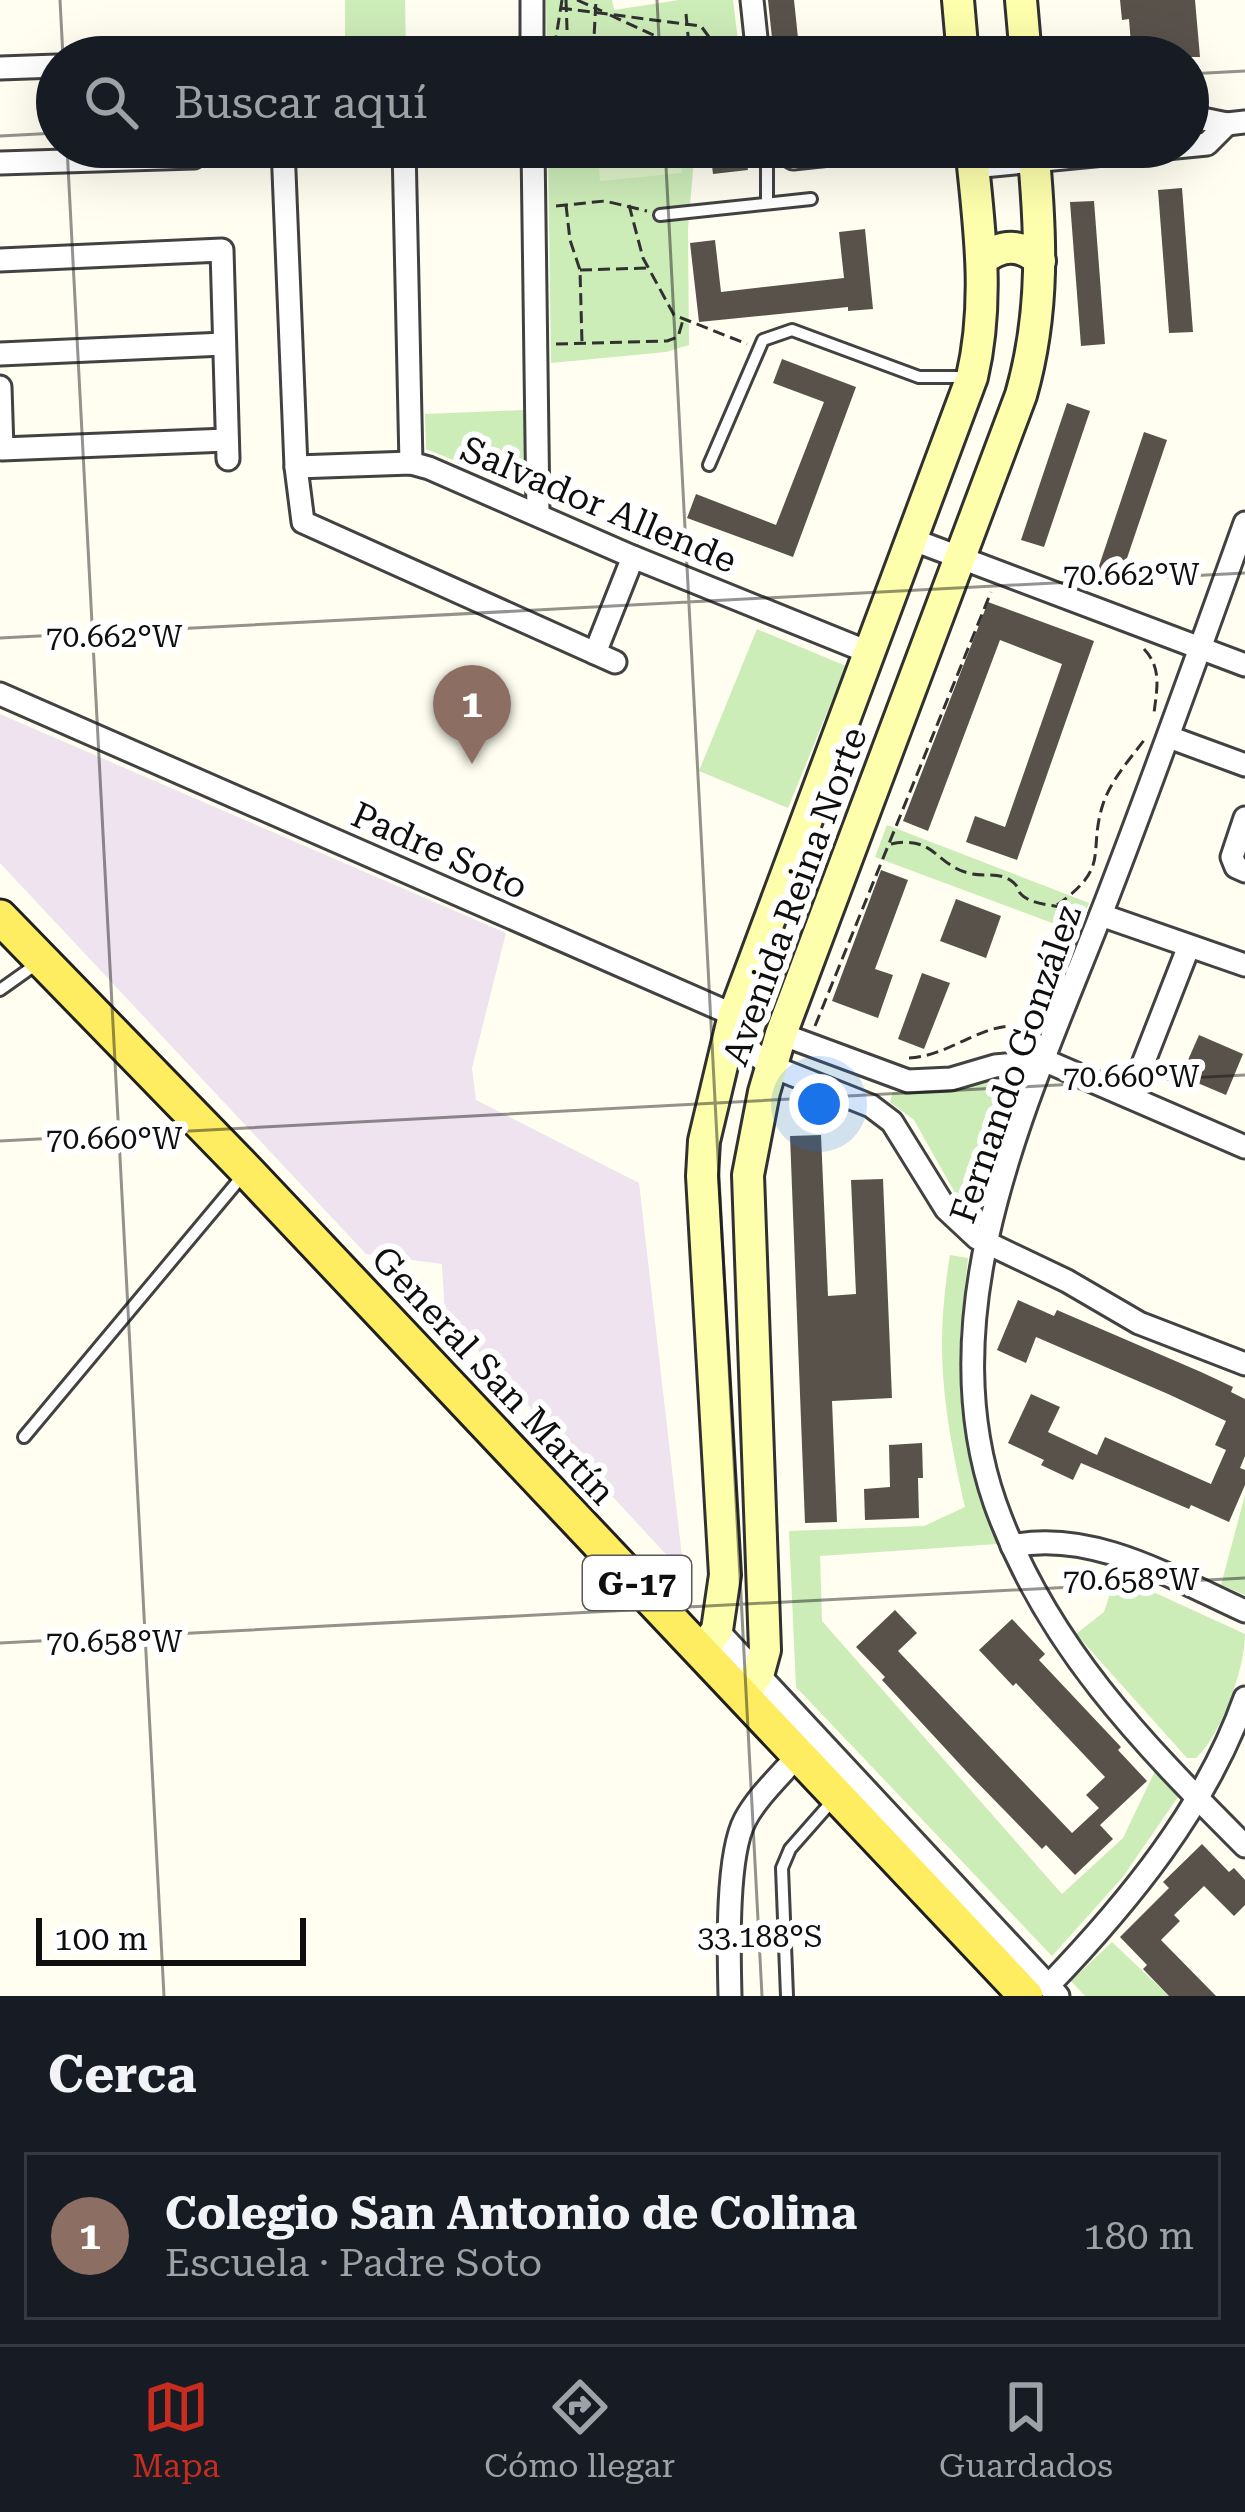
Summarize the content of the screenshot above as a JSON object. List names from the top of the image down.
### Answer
{
  "streets": {
    "main road": ["General San Martín", "G-17"],
    "street": [
      "Salvador Allende",
      "Padre Soto",
      "Avenida Reina Norte",
      "Fernando González"
    ]
  },
  "crossings": [
    ["Salvador Allende", "Avenida Reina Norte"],
    ["Padre Soto", "Avenida Reina Norte"],
    ["Padre Soto", "Fernando González"],
    ["Avenida Reina Norte", "General San Martín"]
  ],
  "scale_bar": "100 m",
  "page": {
    "search": "Buscar aquí",
    "pins": "1",
    "scale": "100 m",
    "heading": "Cerca",
    "list": [
      {
        "mark": "1",
        "name": "Colegio San Antonio de Colina",
        "note": "Escuela · Padre Soto",
        "value": "180 m"
      }
    ],
    "nav": ["Mapa", "Cómo llegar", "Guardados"]
  },
  "coordinates": [
    "70.662°W",
    "70.660°W",
    "70.658°W",
    "33.188°S"
  ]
}
